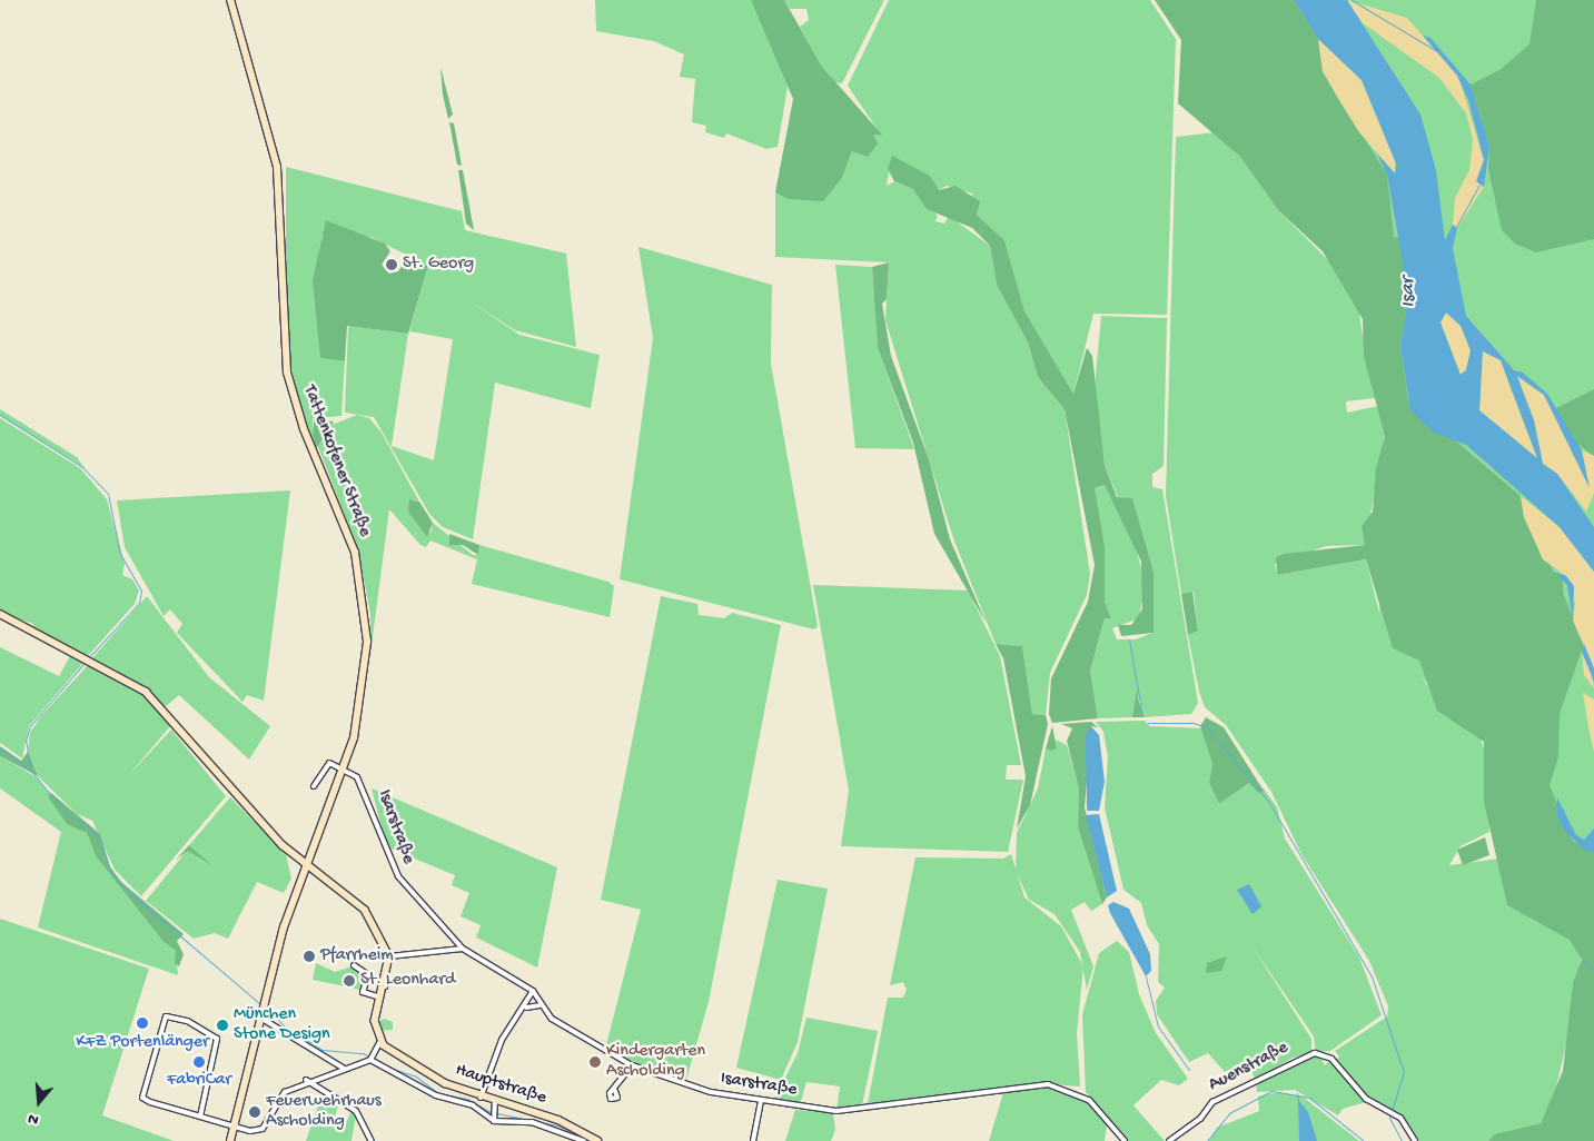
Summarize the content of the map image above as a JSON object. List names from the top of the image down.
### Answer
{
  "streets": {
    "main road": ["Tattenkofener Straße", "Hauptstraße"],
    "street": ["Isarstraße", "Auenstraße"]
  },
  "crossings": [
    ["Tattenkofener Straße", "Isarstraße"]
  ],
  "water": ["Isar"],
  "places": [
    "St. Georg",
    "Pfarrheim",
    "St. Leonhard",
    "KFZ Portenlänger",
    "München Stone Design",
    "FabriCar",
    "Kindergarten Ascholding",
    "Feuerwehrhaus Ascholding"
  ],
  "north": "bottom"
}
